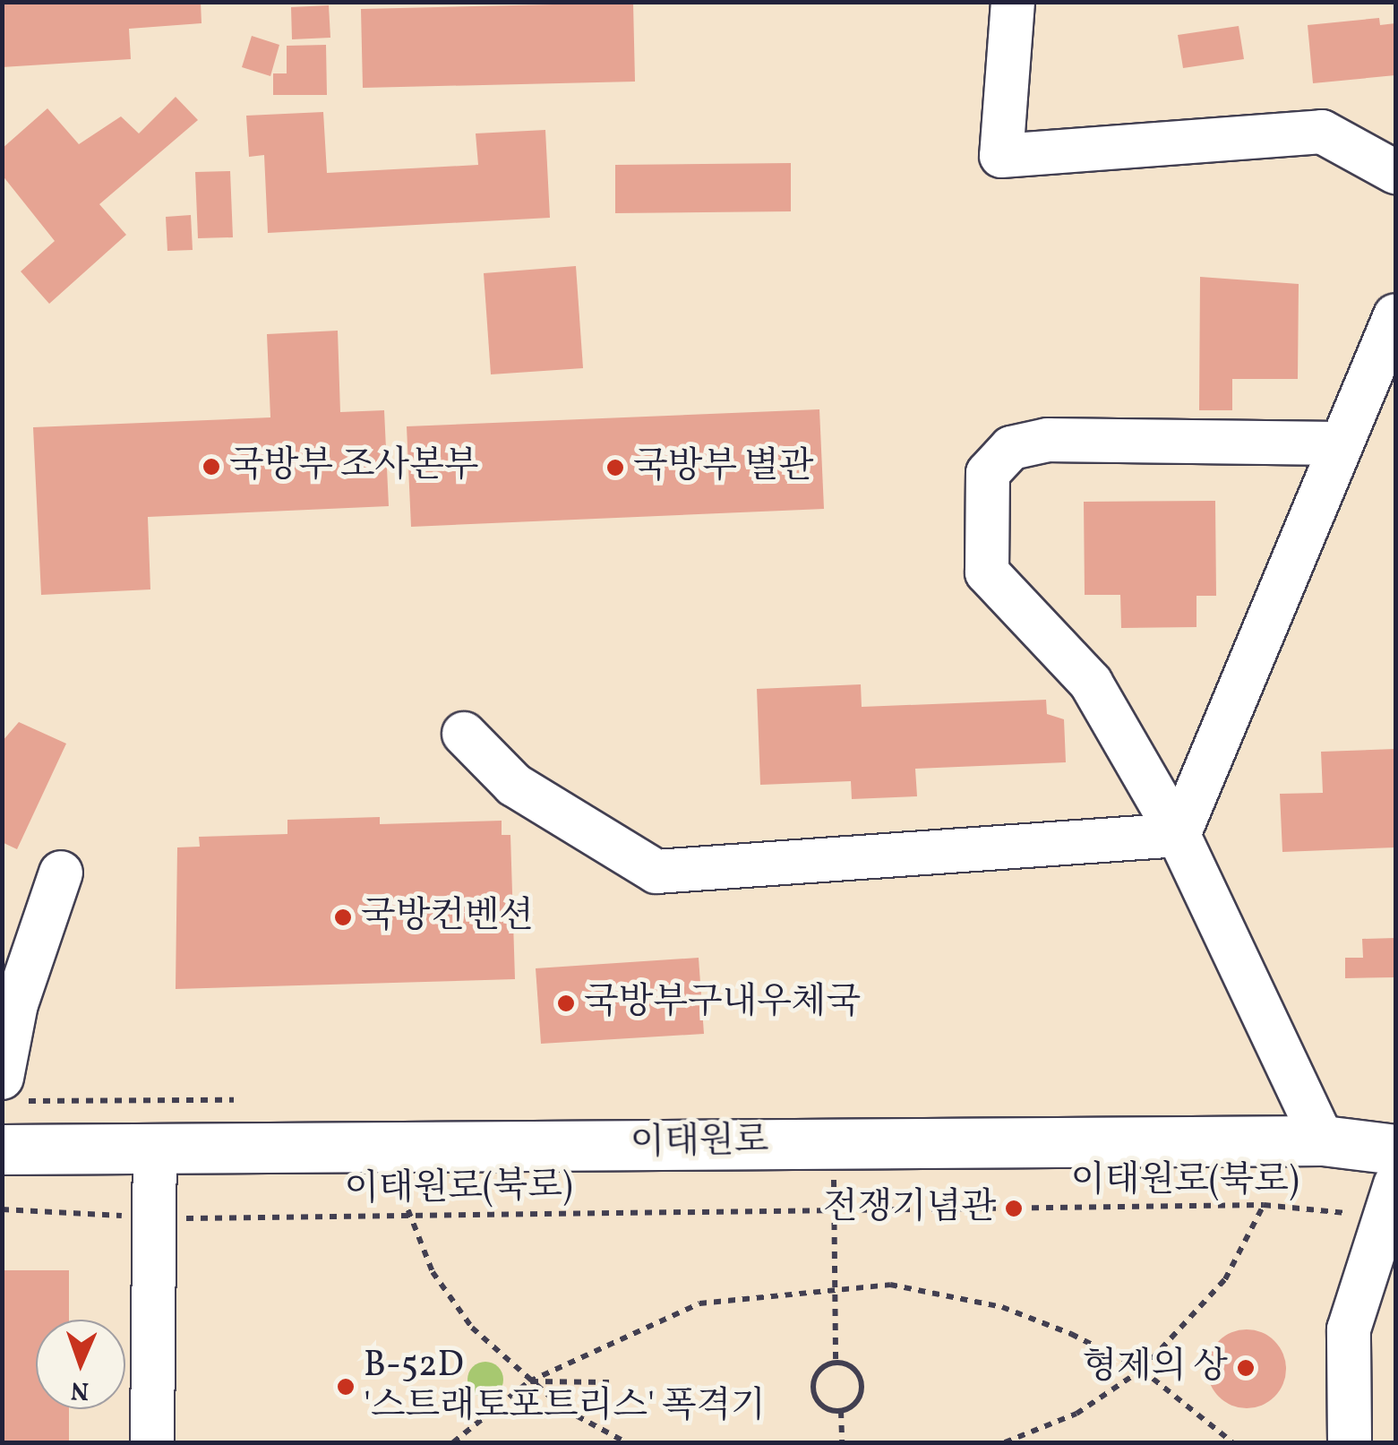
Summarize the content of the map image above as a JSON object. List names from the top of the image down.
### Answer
{
  "streets": {
    "main road": ["이태원로"],
    "path": ["이태원로(북로)"]
  },
  "places": [
    "국방부 조사본부",
    "국방부 별관",
    "국방컨벤션",
    "국방부구내우체국",
    "전쟁기념관",
    "형제의 상",
    "B-52D '스트래토포트리스' 폭격기"
  ],
  "north": "bottom"
}
